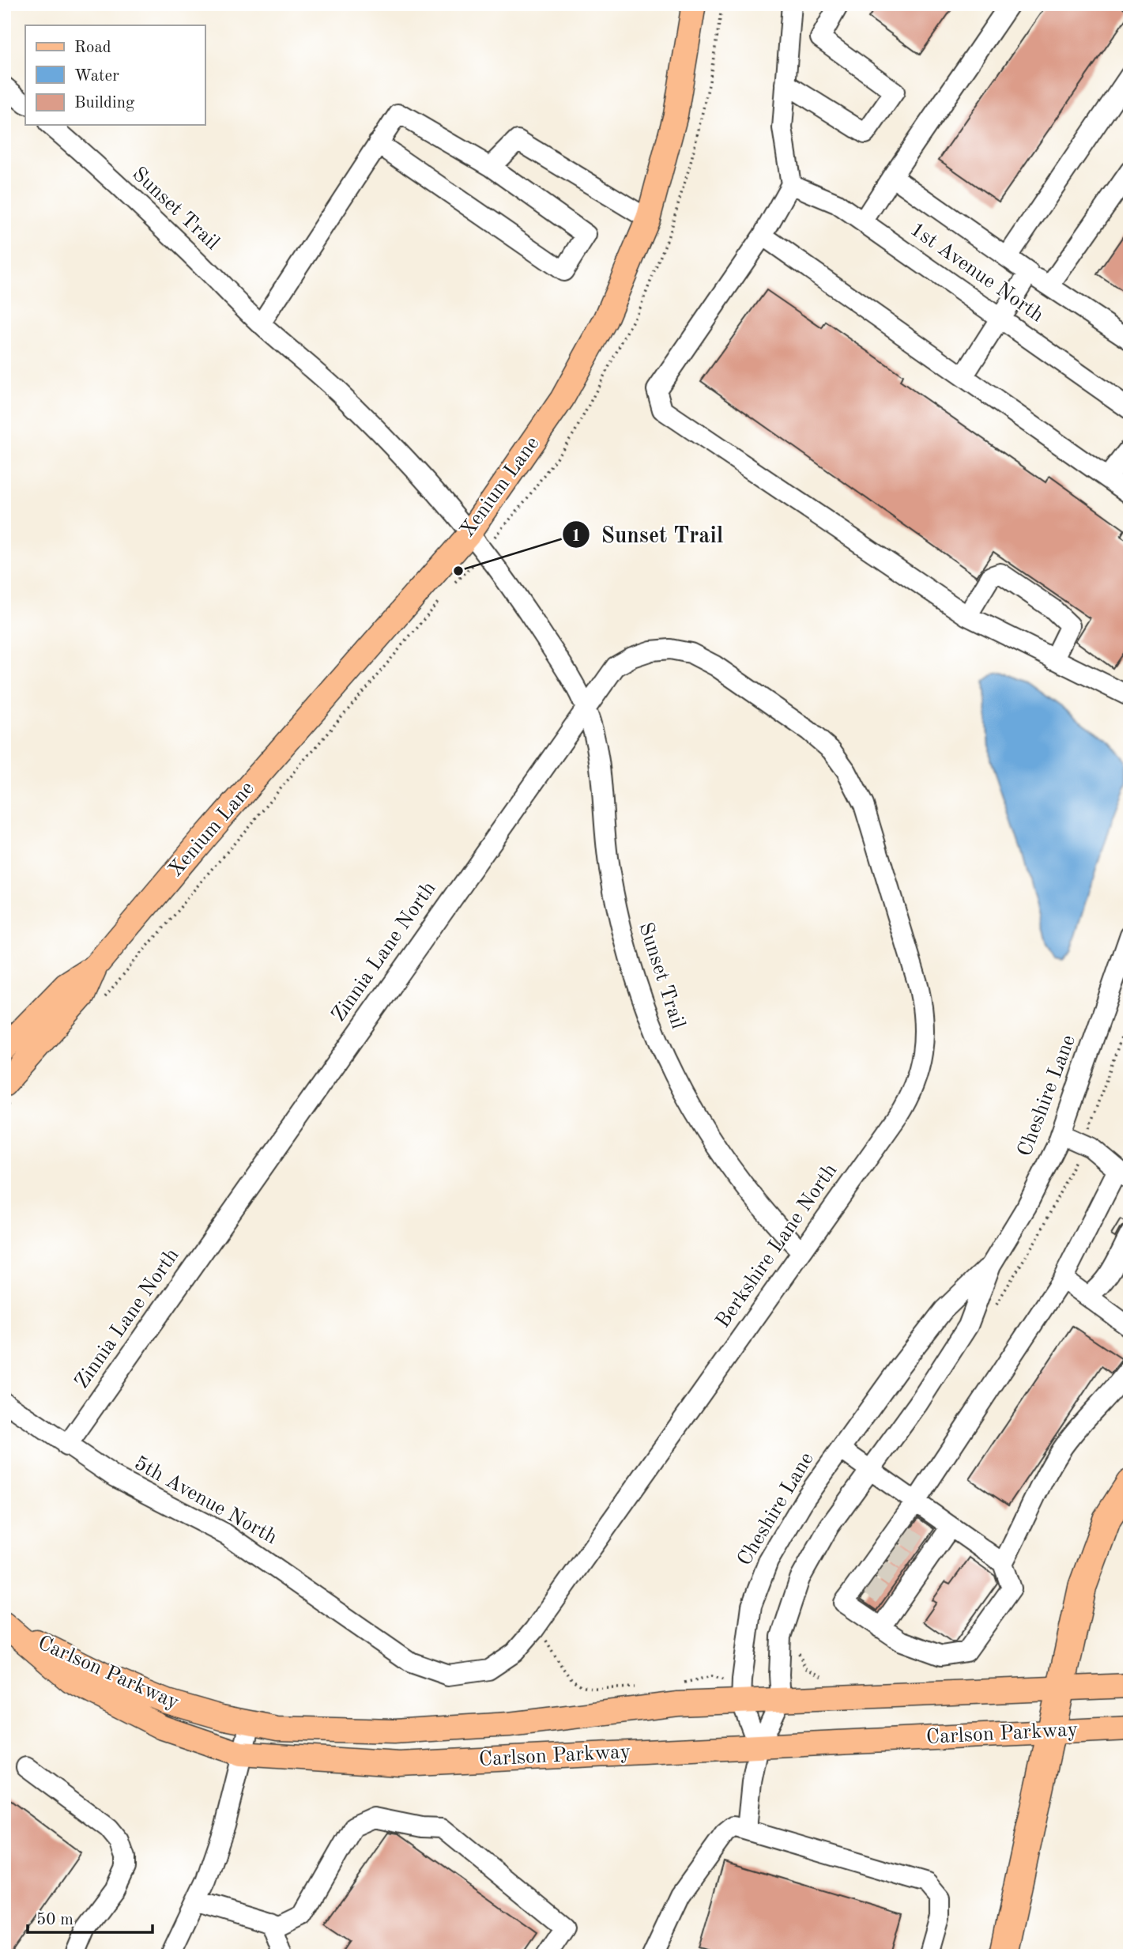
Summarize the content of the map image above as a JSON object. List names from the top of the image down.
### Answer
{
  "streets": {
    "main road": ["Xenium Lane", "Carlson Parkway"],
    "street": [
      "Sunset Trail",
      "1st Avenue North",
      "Zinnia Lane North",
      "Cheshire Lane",
      "Berkshire Lane North",
      "5th Avenue North"
    ]
  },
  "crossings": [
    ["Sunset Trail", "Xenium Lane"],
    ["Sunset Trail", "Zinnia Lane North"],
    ["Sunset Trail", "Berkshire Lane North"],
    ["Zinnia Lane North", "Berkshire Lane North"],
    ["Zinnia Lane North", "5th Avenue North"],
    ["Cheshire Lane", "Carlson Parkway"],
    ["Berkshire Lane North", "5th Avenue North"]
  ],
  "places": ["Sunset Trail"],
  "legend": ["Road", "Water", "Building"],
  "scale_bar": "50 m"
}
